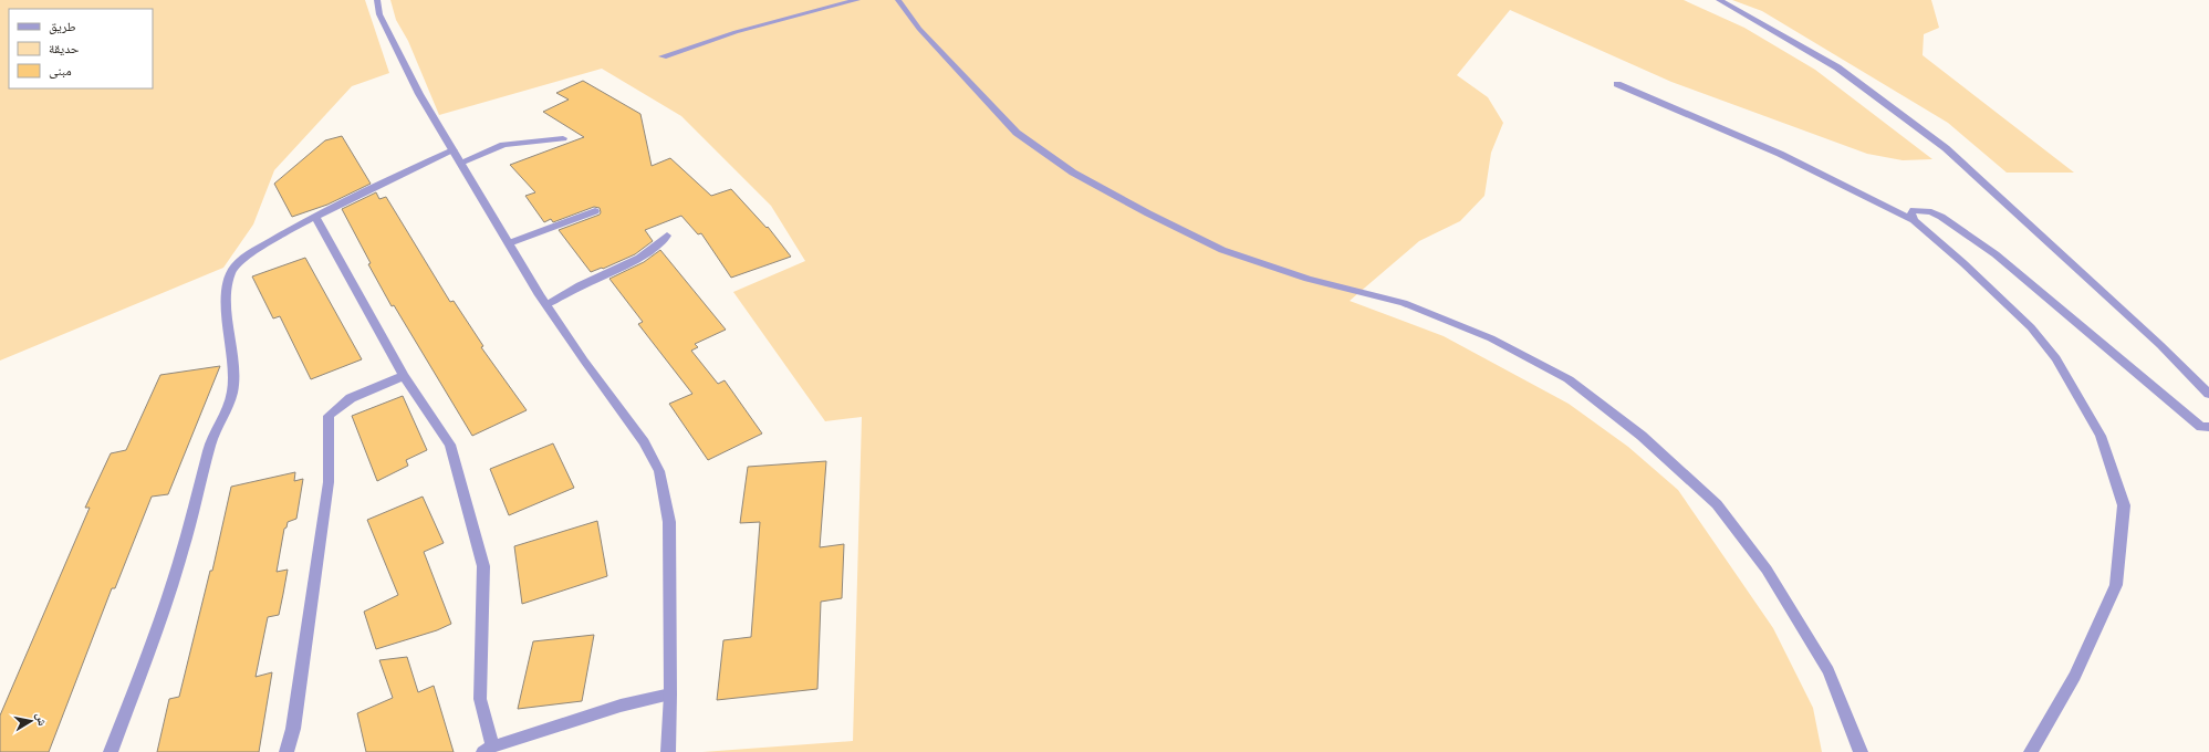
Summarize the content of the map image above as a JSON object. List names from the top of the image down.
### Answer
{
  "legend": ["طريق", "حديقة", "مبنى"],
  "north": "right"
}
